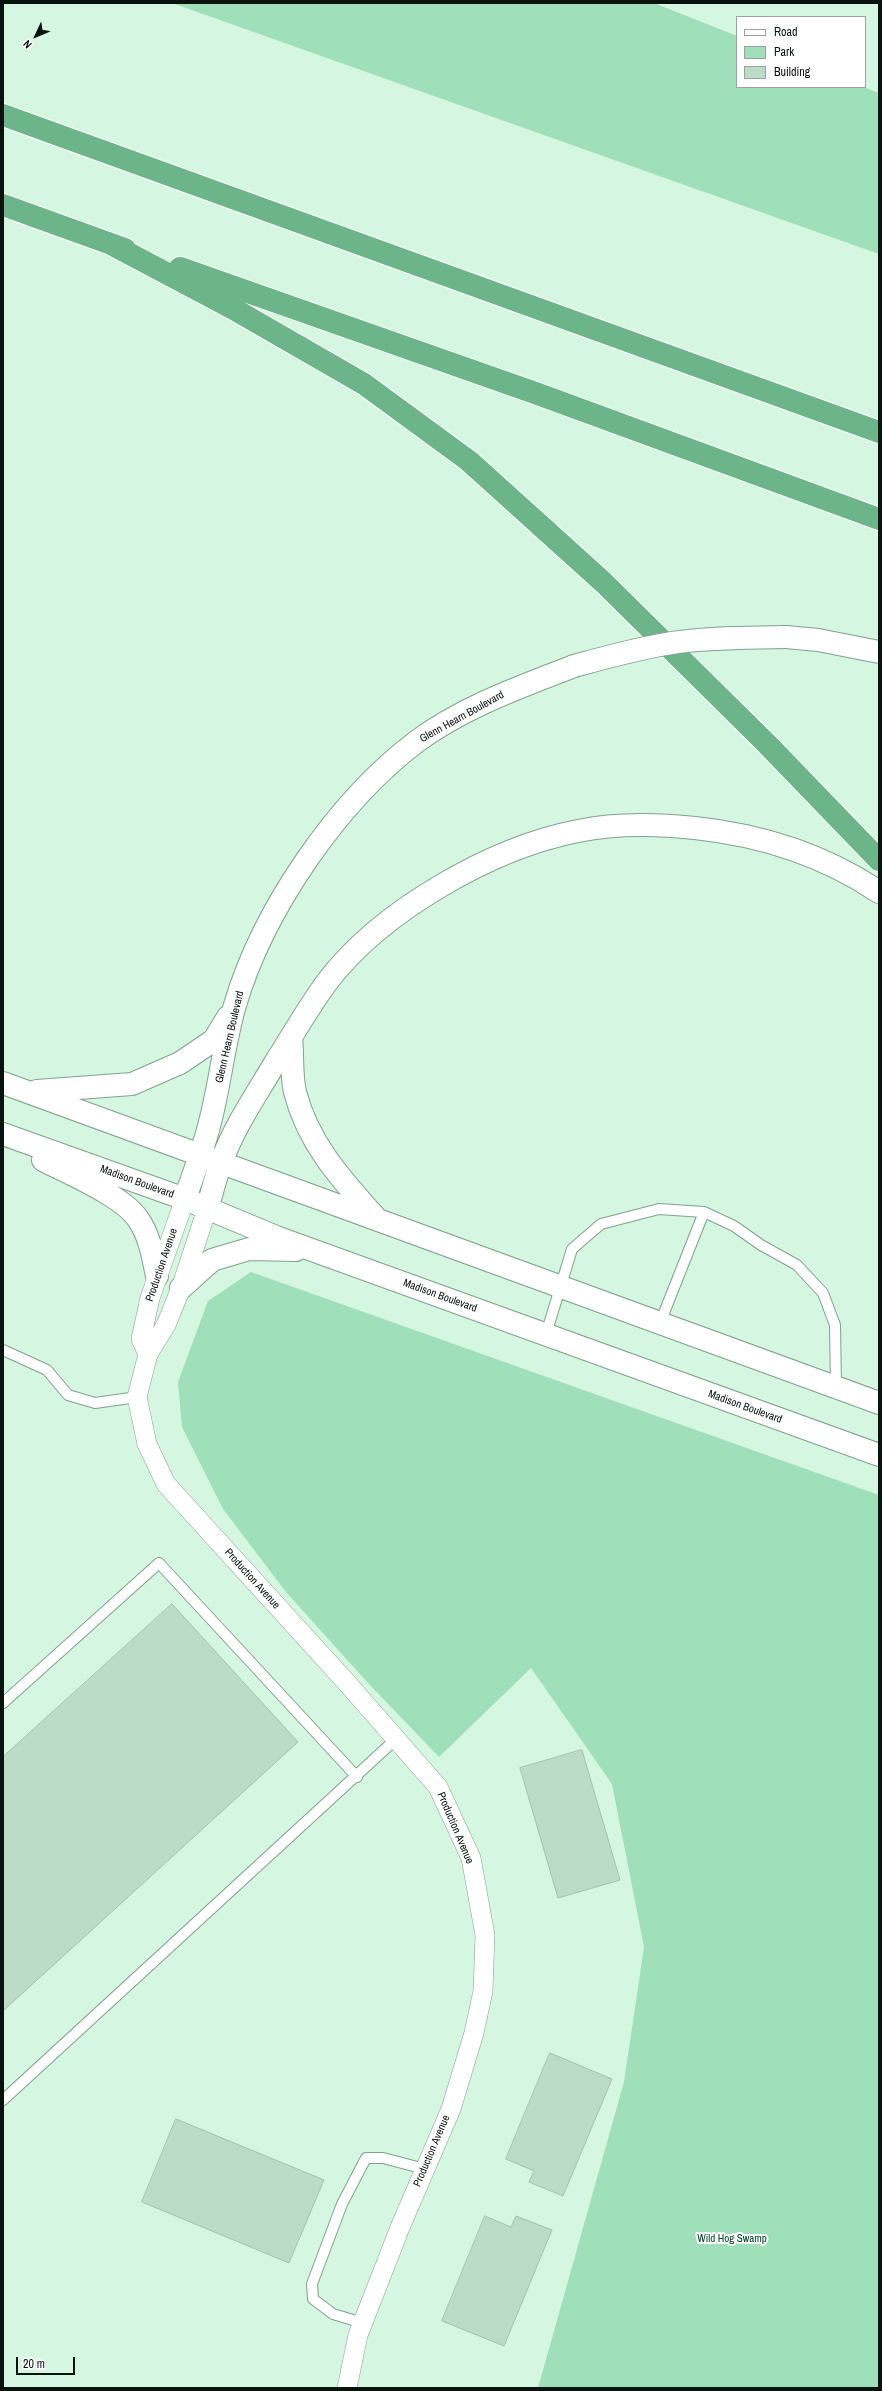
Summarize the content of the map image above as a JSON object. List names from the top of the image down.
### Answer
{
  "streets": {
    "main road": ["Glenn Hearn Boulevard", "Madison Boulevard"],
    "street": ["Production Avenue"]
  },
  "crossings": [
    ["Glenn Hearn Boulevard", "Madison Boulevard"],
    ["Glenn Hearn Boulevard", "Production Avenue"],
    ["Madison Boulevard", "Production Avenue"]
  ],
  "parks": ["Wild Hog Swamp"],
  "legend": ["Road", "Park", "Building"],
  "scale_bar": "20 m",
  "north": "bottom left"
}
